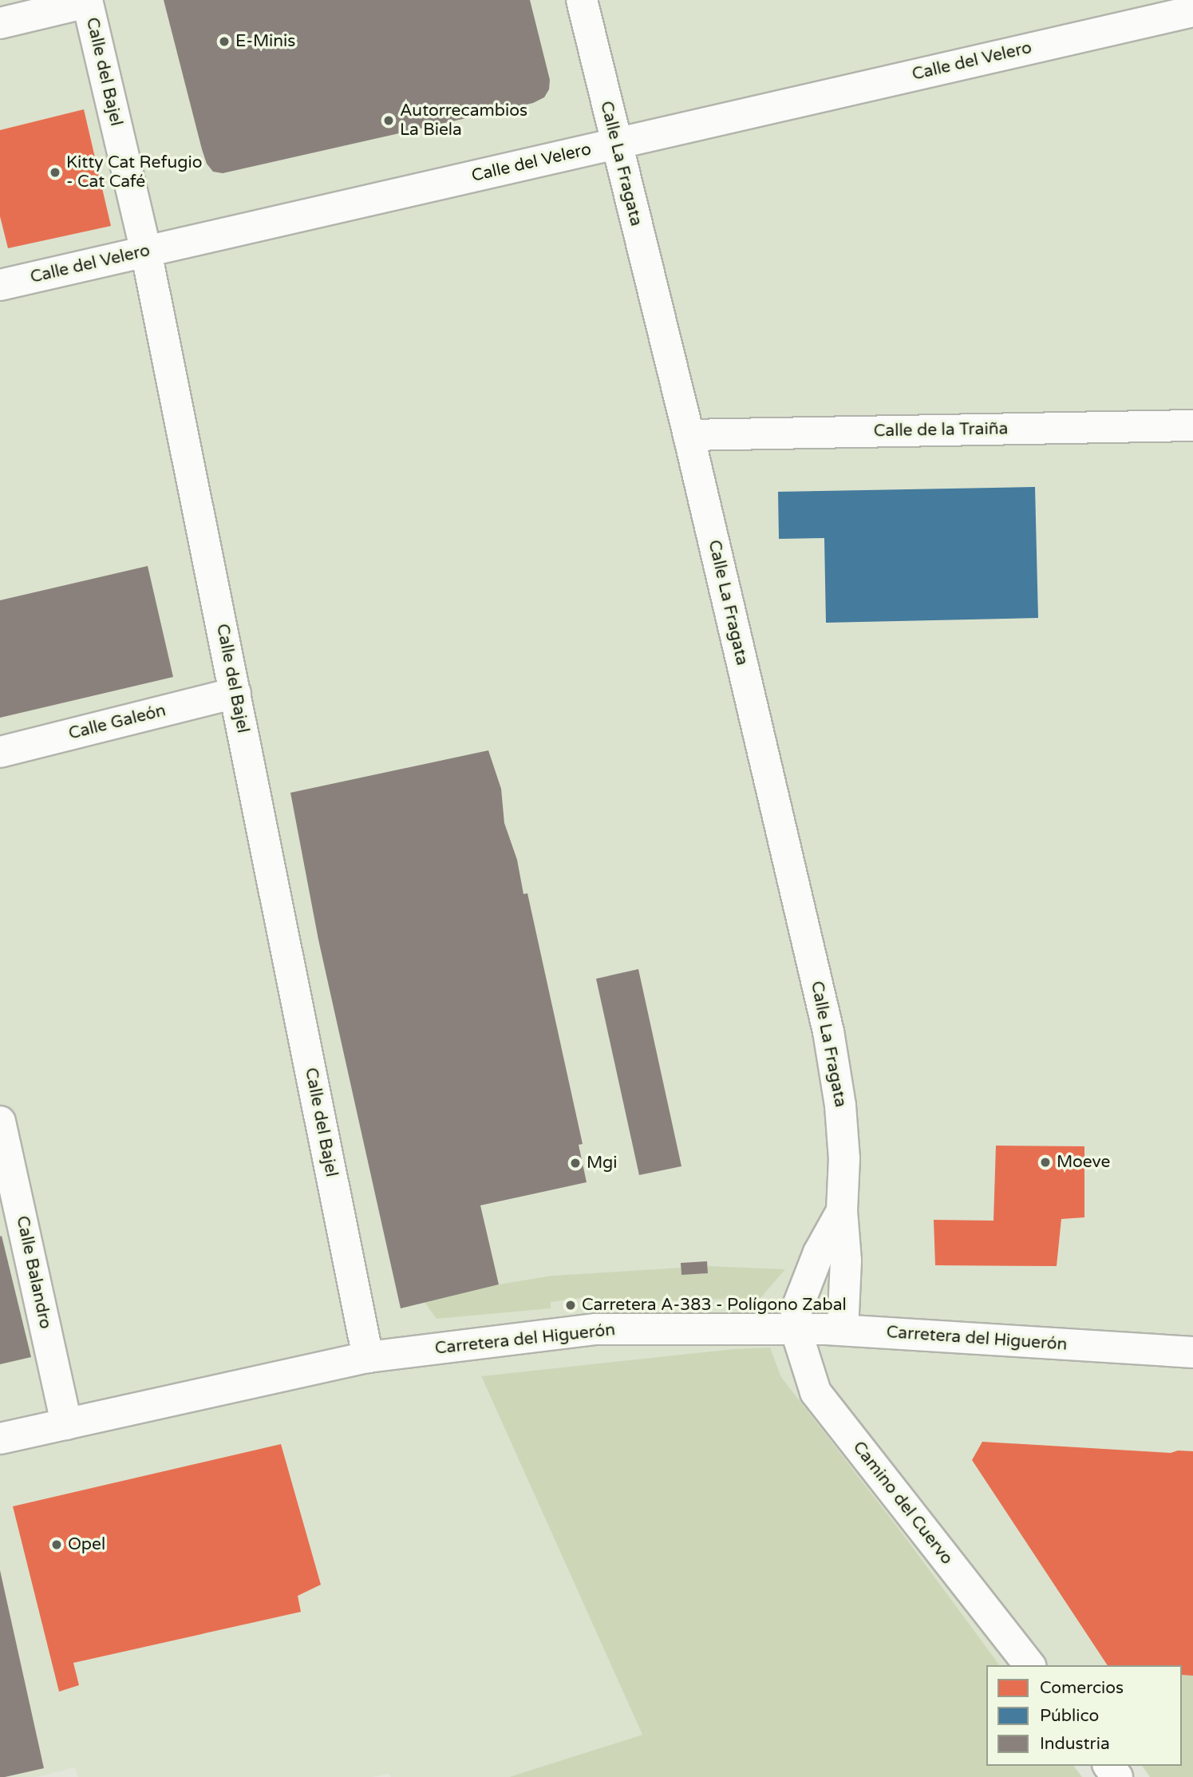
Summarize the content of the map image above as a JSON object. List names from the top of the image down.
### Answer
{
  "streets": {
    "street": [
      "Calle del Velero",
      "Calle del Bajel",
      "Calle La Fragata",
      "Calle de la Traiña",
      "Calle Galeón",
      "Calle Balandro",
      "Carretera del Higuerón",
      "Camino del Cuervo"
    ]
  },
  "crossings": [
    ["Calle del Velero", "Calle del Bajel"],
    ["Calle del Velero", "Calle La Fragata"],
    ["Calle del Bajel", "Calle Galeón"],
    ["Calle del Bajel", "Carretera del Higuerón"],
    ["Calle La Fragata", "Calle de la Traiña"],
    ["Calle La Fragata", "Carretera del Higuerón"],
    ["Calle La Fragata", "Camino del Cuervo"],
    ["Calle Balandro", "Carretera del Higuerón"],
    ["Carretera del Higuerón", "Camino del Cuervo"]
  ],
  "places": [
    "E-Minis",
    "Autorrecambios La Biela",
    "Kitty Cat Refugio - Cat Café",
    "Moeve",
    "Mgi",
    "Carretera A-383 - Polígono Zabal",
    "Opel"
  ],
  "legend": ["Comercios", "Público", "Industria"]
}
